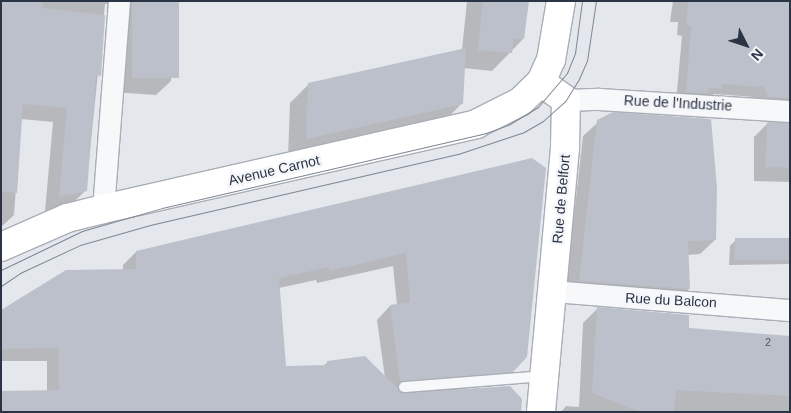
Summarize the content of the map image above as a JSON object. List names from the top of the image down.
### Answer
{
  "streets": {
    "main road": ["Avenue Carnot", "Rue de Belfort"],
    "street": ["Rue de l'Industrie", "Rue du Balcon"]
  },
  "crossings": [
    ["Rue de l'Industrie", "Rue de Belfort"],
    ["Rue de Belfort", "Rue du Balcon"]
  ],
  "house_numbers": ["2"],
  "north": "bottom right"
}
